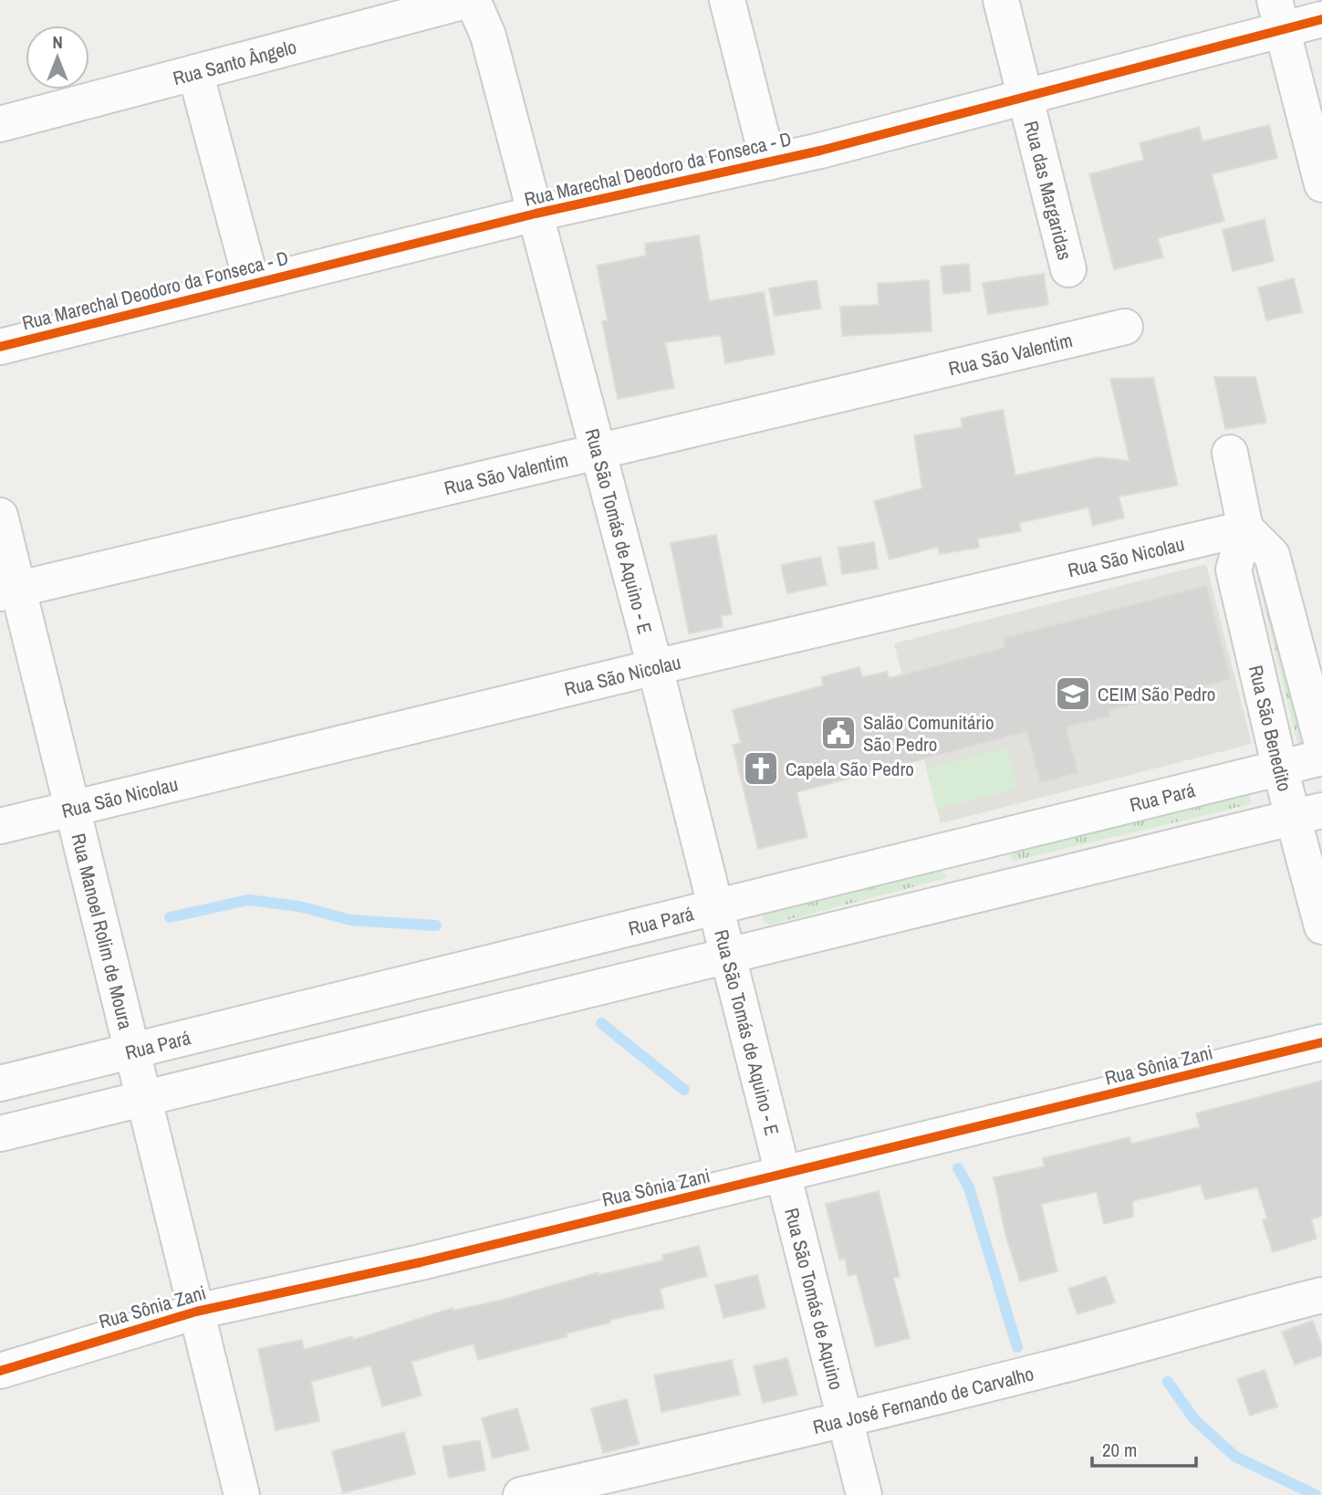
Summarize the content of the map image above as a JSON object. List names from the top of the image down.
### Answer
{
  "streets": {
    "street": [
      "Rua Santo Ângelo",
      "Rua Marechal Deodoro da Fonseca - D",
      "Rua das Margaridas",
      "Rua São Valentim",
      "Rua São Tomás de Aquino - E",
      "Rua São Nicolau",
      "Rua São Benedito",
      "Rua Pará",
      "Rua Manoel Rolim de Moura",
      "Rua Sônia Zani",
      "Rua São Tomás de Aquino",
      "Rua José Fernando de Carvalho"
    ]
  },
  "crossings": [
    ["Rua Santo Ângelo", "Rua São Tomás de Aquino - E"],
    ["Rua Marechal Deodoro da Fonseca - D", "Rua das Margaridas"],
    ["Rua Marechal Deodoro da Fonseca - D", "Rua São Tomás de Aquino - E"],
    ["Rua São Valentim", "Rua São Tomás de Aquino - E"],
    ["Rua São Valentim", "Rua Manoel Rolim de Moura"],
    ["Rua São Tomás de Aquino - E", "Rua São Nicolau"],
    ["Rua São Tomás de Aquino - E", "Rua Pará"],
    ["Rua São Tomás de Aquino - E", "Rua Sônia Zani"],
    ["Rua São Tomás de Aquino - E", "Rua São Tomás de Aquino"],
    ["Rua São Nicolau", "Rua São Benedito"],
    ["Rua São Nicolau", "Rua Manoel Rolim de Moura"],
    ["Rua São Benedito", "Rua Pará"],
    ["Rua Pará", "Rua Manoel Rolim de Moura"],
    ["Rua Manoel Rolim de Moura", "Rua Sônia Zani"],
    ["Rua Sônia Zani", "Rua São Tomás de Aquino"],
    ["Rua São Tomás de Aquino", "Rua José Fernando de Carvalho"]
  ],
  "places": {
    "school or university": ["CEIM São Pedro"],
    "public building": ["Salão Comunitário São Pedro"],
    "church": ["Capela São Pedro"]
  },
  "scale_bar": "20 m",
  "north": "top"
}
